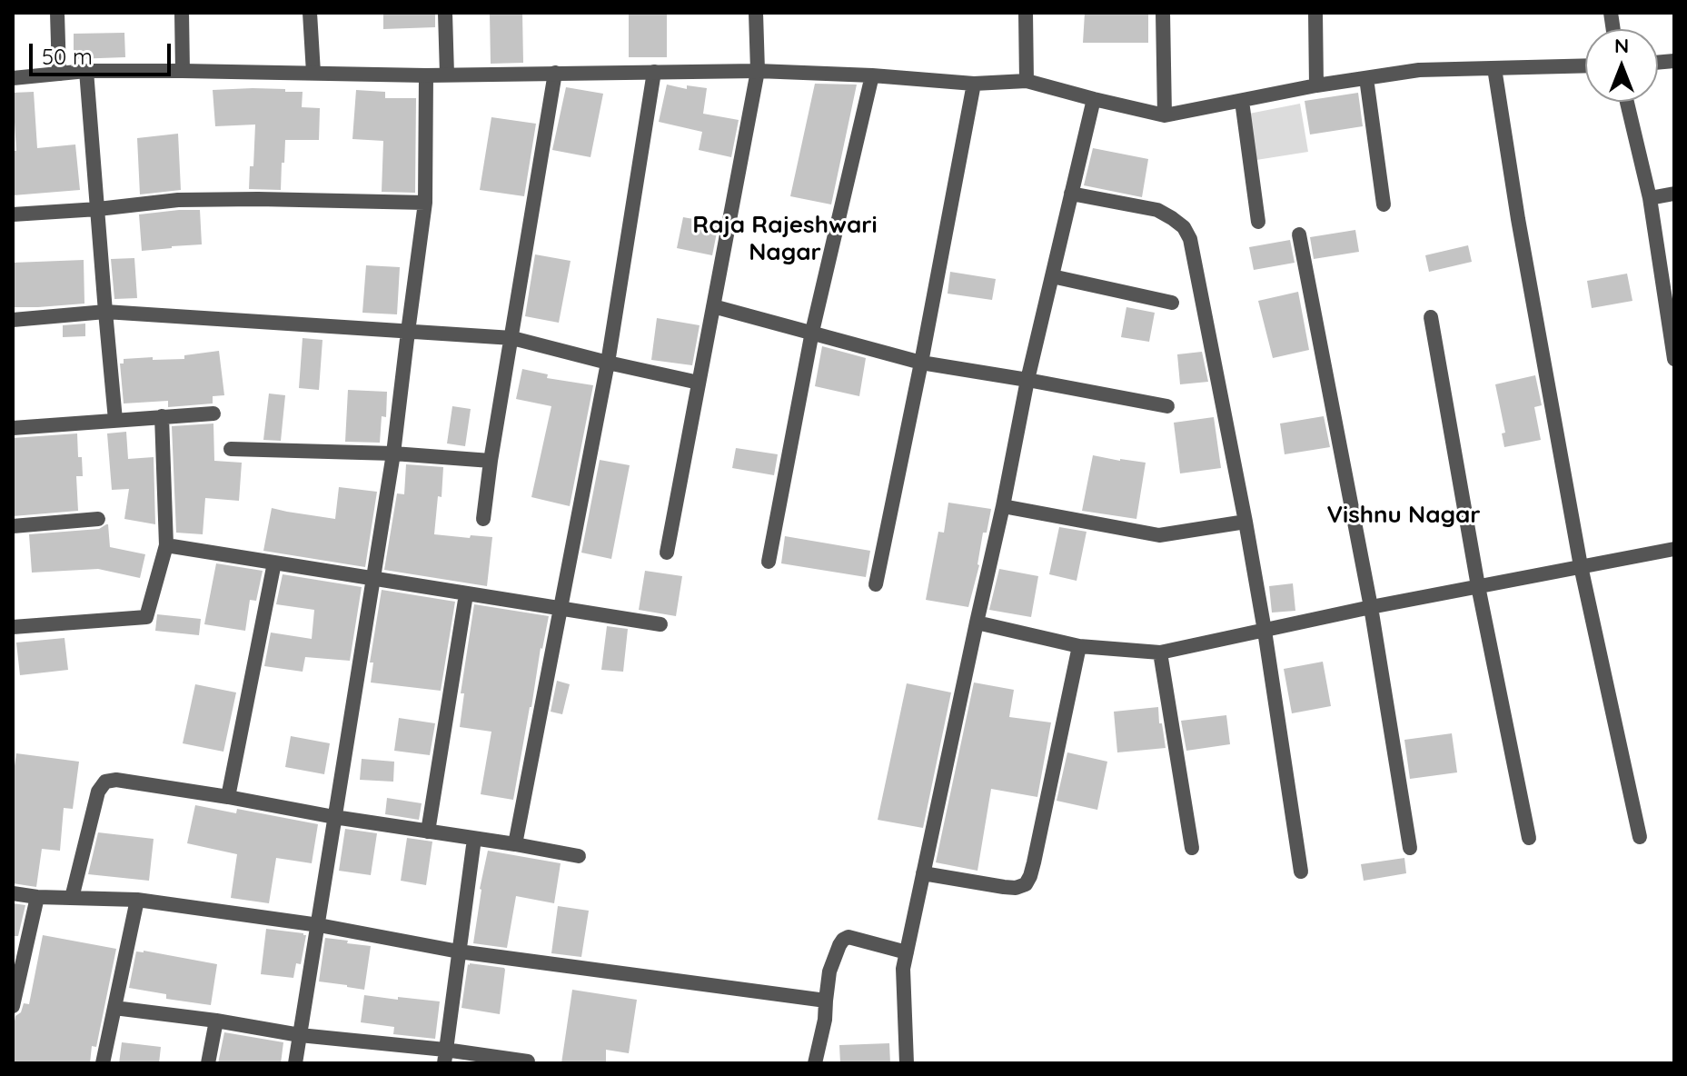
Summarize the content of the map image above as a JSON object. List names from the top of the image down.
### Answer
{
  "districts": ["Raja Rajeshwari Nagar", "Vishnu Nagar"],
  "scale_bar": "50 m",
  "north": "top"
}
